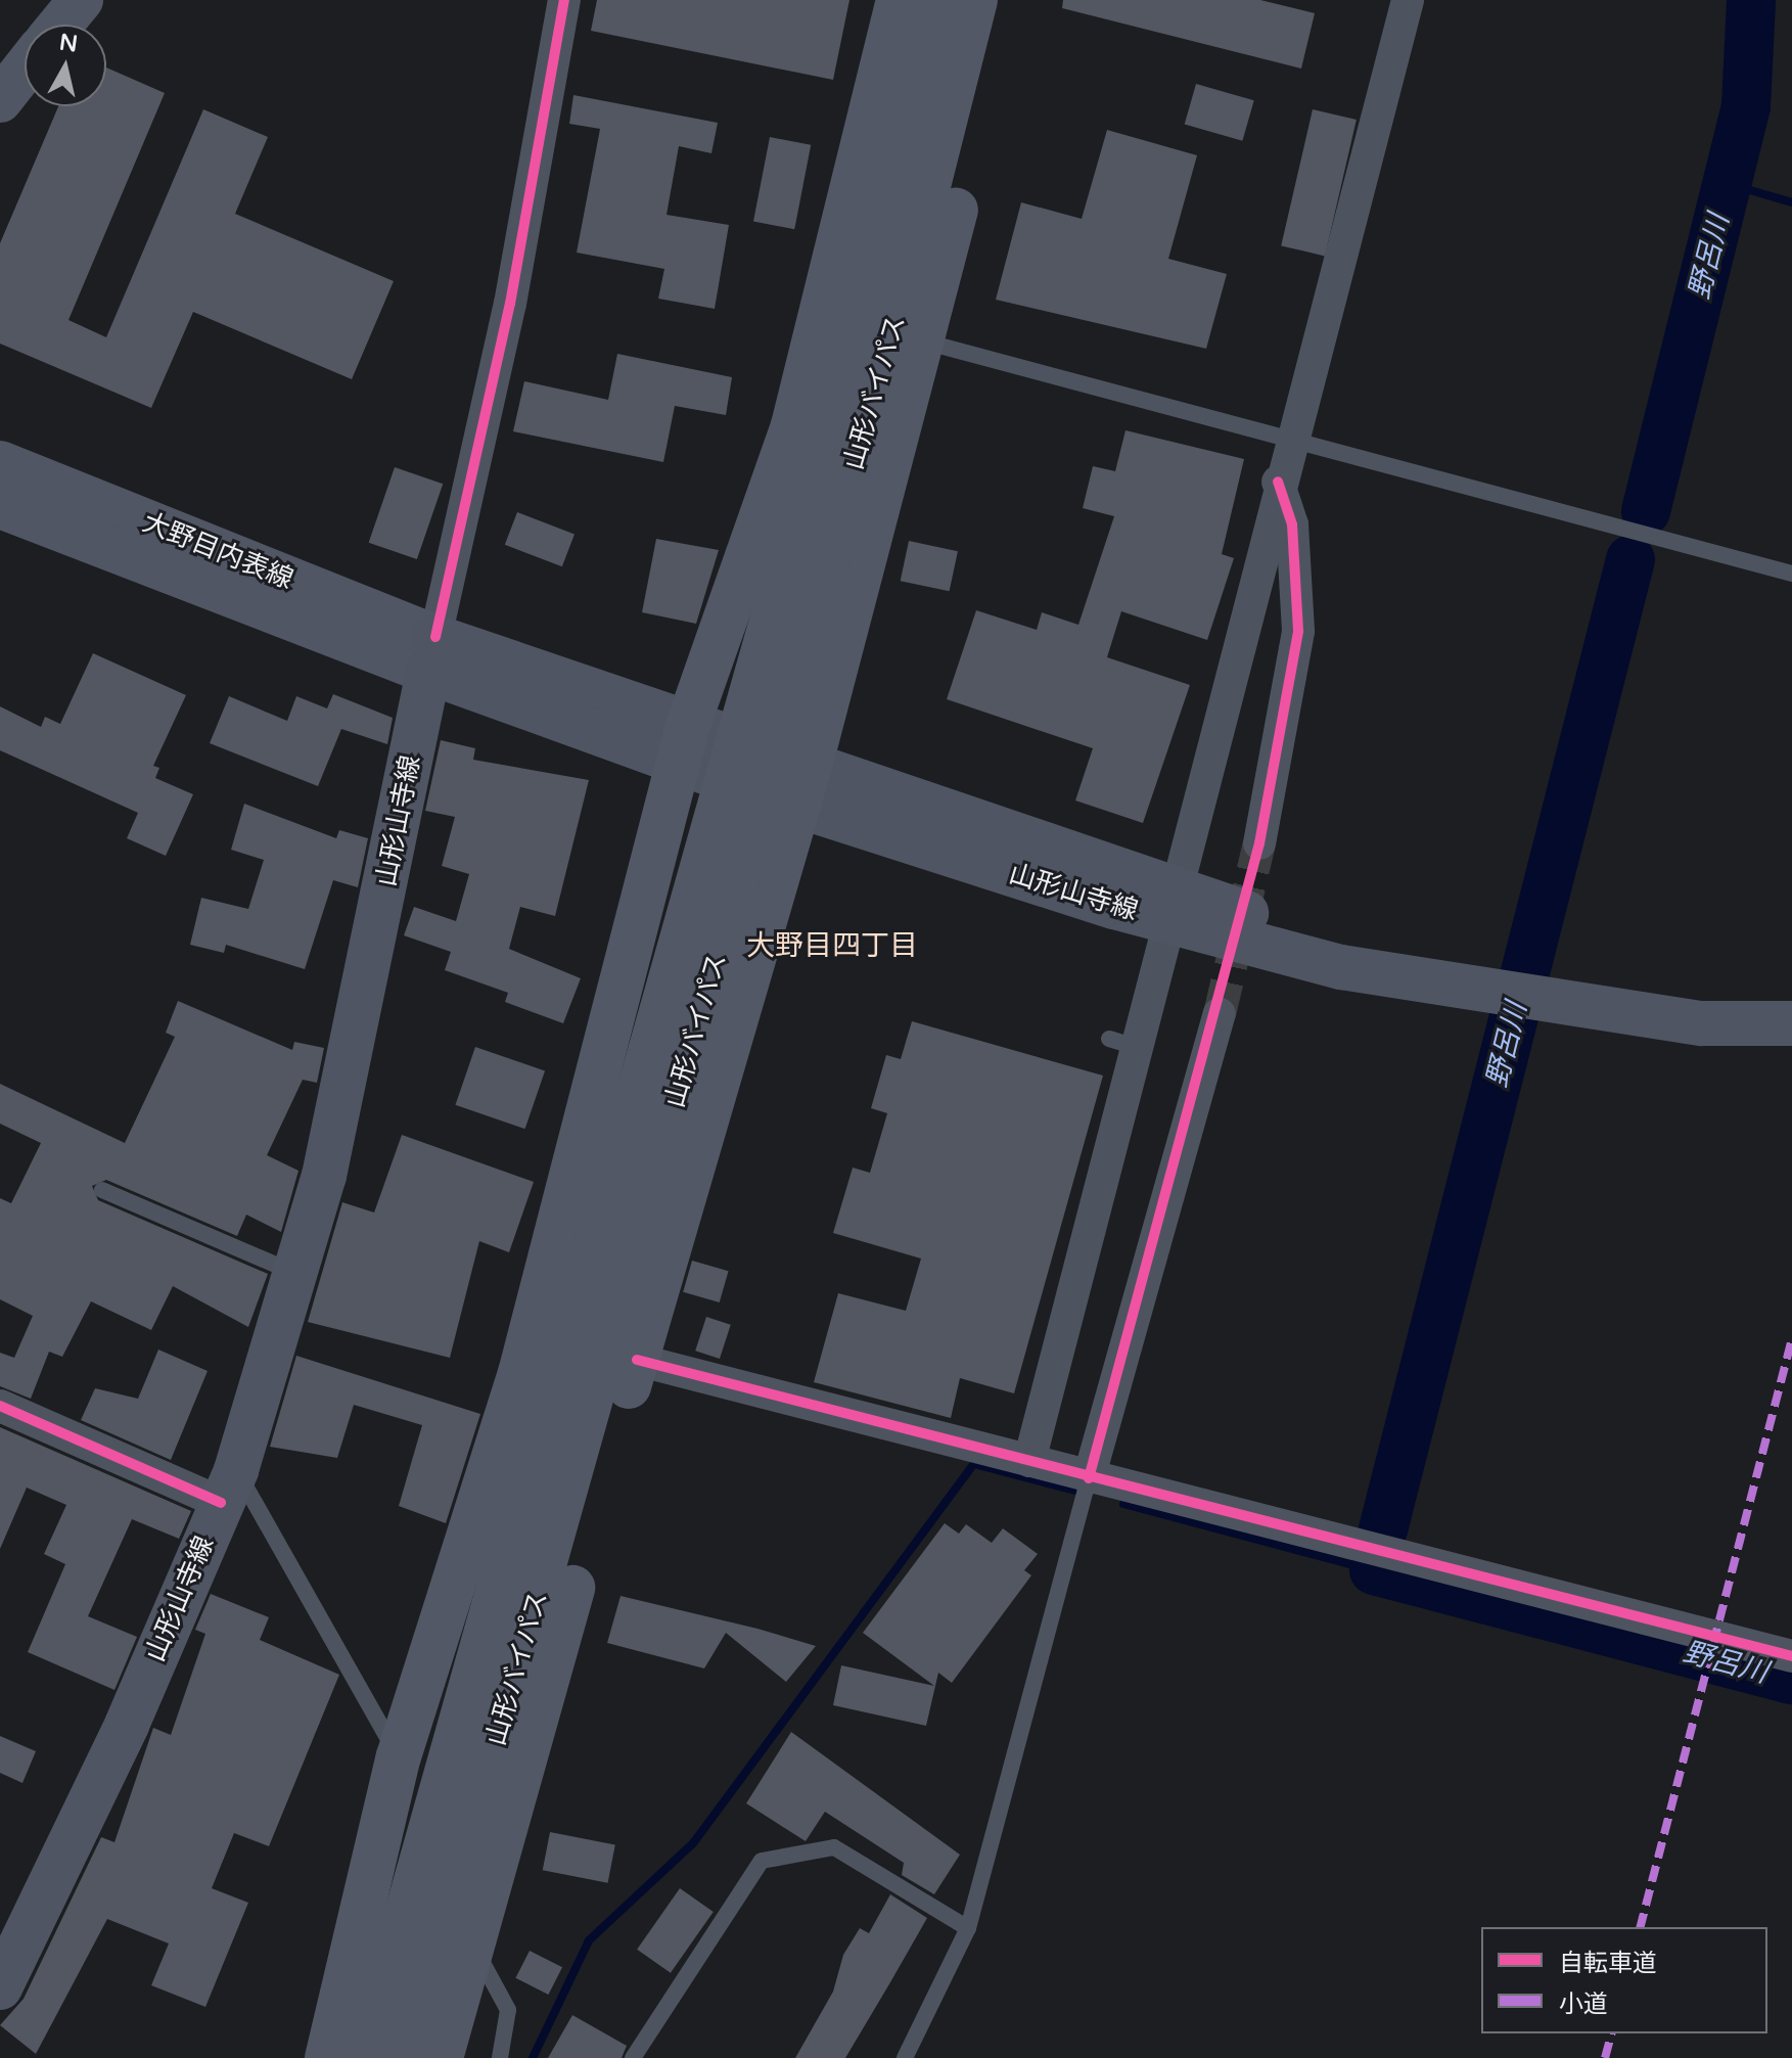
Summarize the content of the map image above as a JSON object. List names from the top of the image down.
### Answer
{
  "streets": {
    "highway": ["山形バイパス"],
    "main road": ["大野目内表線", "山形山寺線"]
  },
  "crossings": [
    ["大野目内表線", "山形山寺線"]
  ],
  "districts": ["大野目四丁目"],
  "water": ["野呂川"],
  "legend": ["自転車道", "小道"],
  "north": "top"
}
